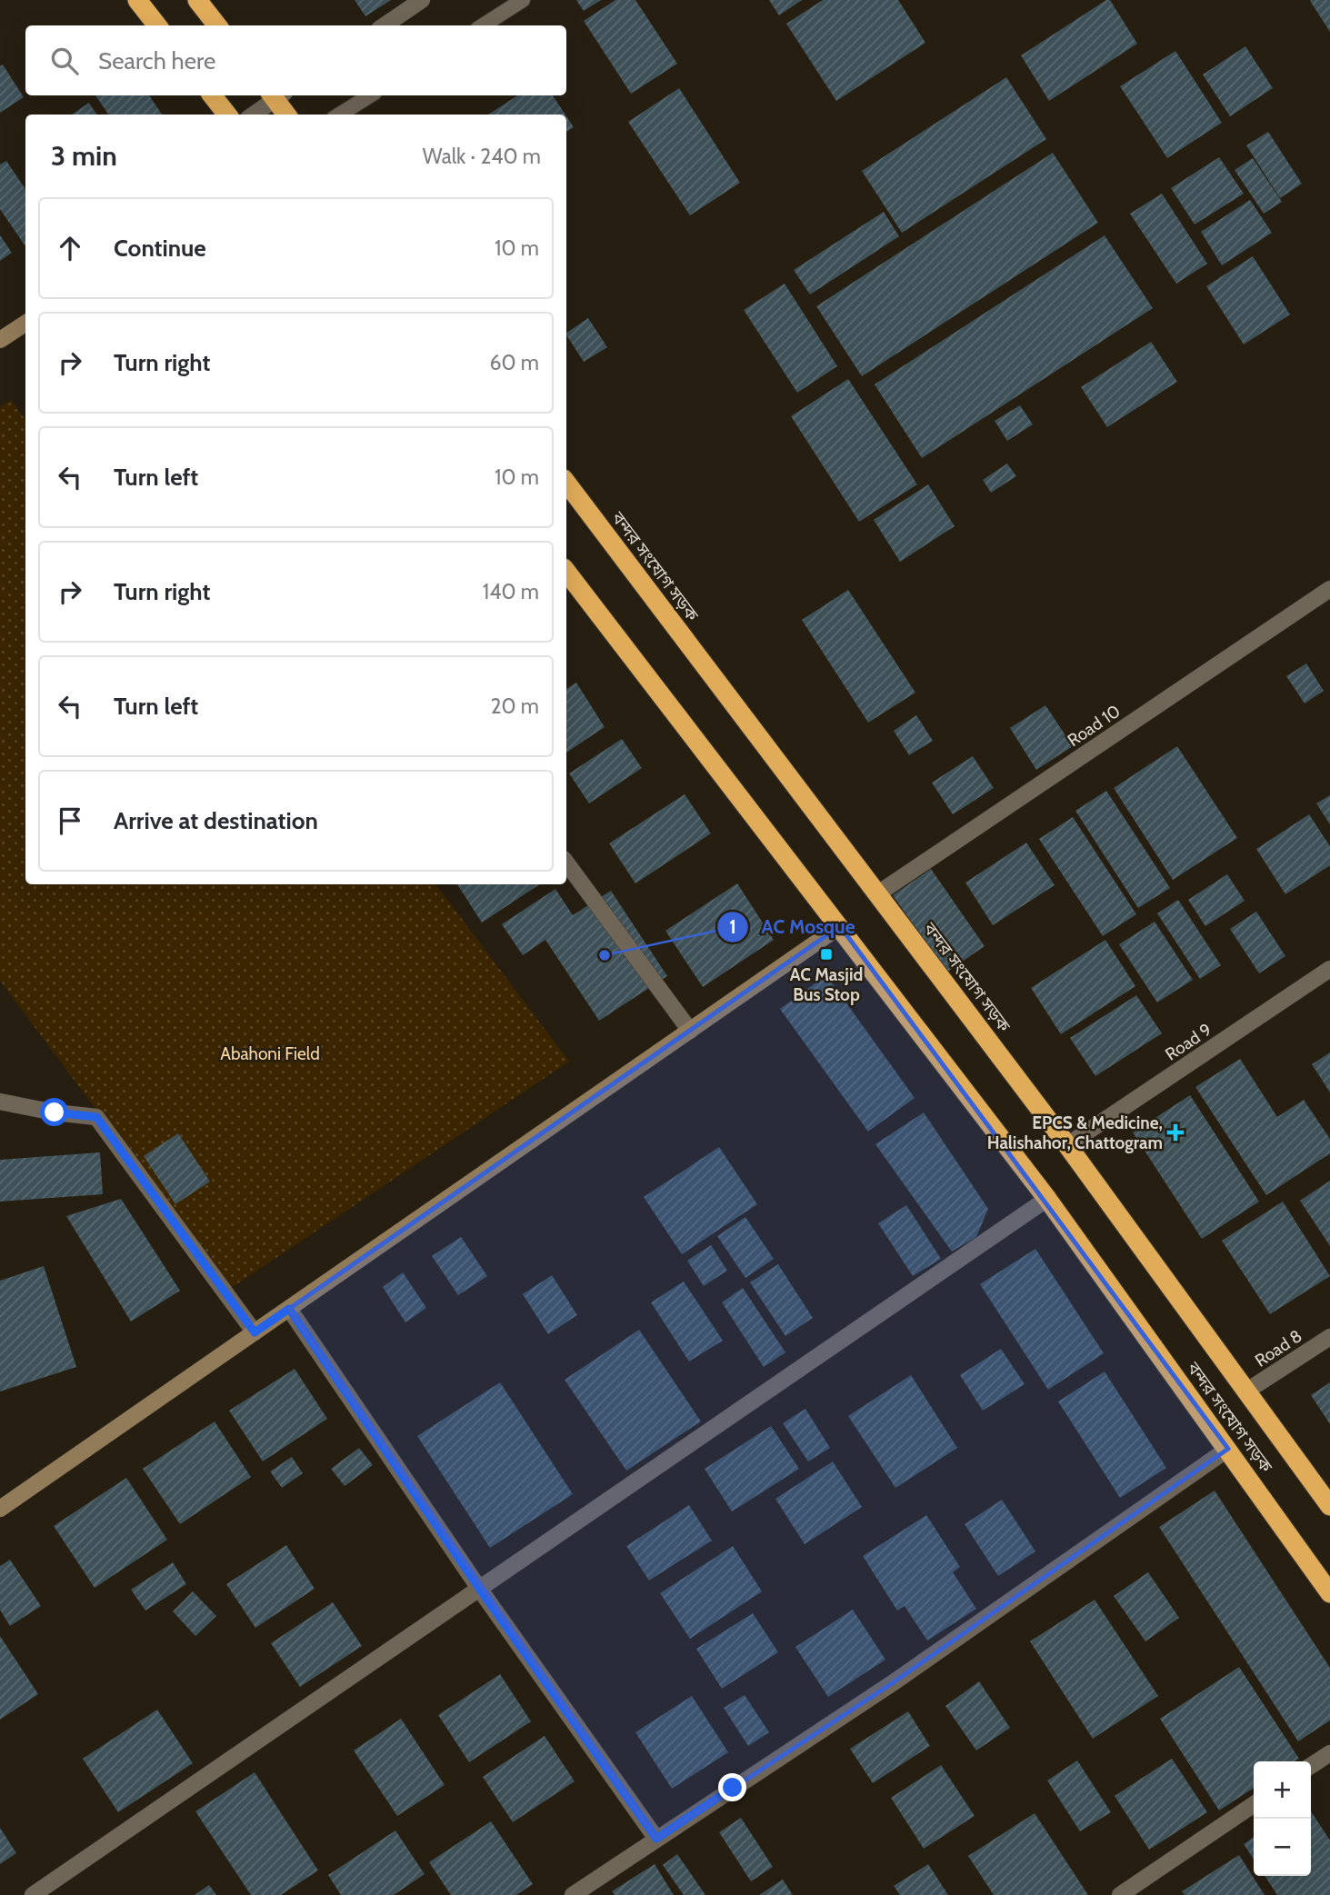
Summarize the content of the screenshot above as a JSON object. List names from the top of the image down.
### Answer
{
  "streets": {
    "highway": ["বন্দর সংযোগ সড়ক"],
    "street": ["Road 10", "Road 9", "Road 8"]
  },
  "crossings": [
    ["বন্দর সংযোগ সড়ক", "Road 10"],
    ["বন্দর সংযোগ সড়ক", "Road 9"],
    ["বন্দর সংযোগ সড়ক", "Road 8"]
  ],
  "parks": ["Abahoni Field"],
  "places": {
    "transit": ["AC Masjid Bus Stop"],
    "other": ["AC Mosque"],
    "health": ["EPCS & Medicine, Halishahor, Chattogram"]
  },
  "page": {
    "search": "Search here",
    "heading": ["3 min", "Walk · 240 m"],
    "list": [
      ["Continue", "10 m"],
      ["Turn right", "60 m"],
      ["Turn left", "10 m"],
      ["Turn right", "140 m"],
      ["Turn left", "20 m"],
      "Arrive at destination"
    ],
    "map_buttons": ["+", "−"]
  }
}
